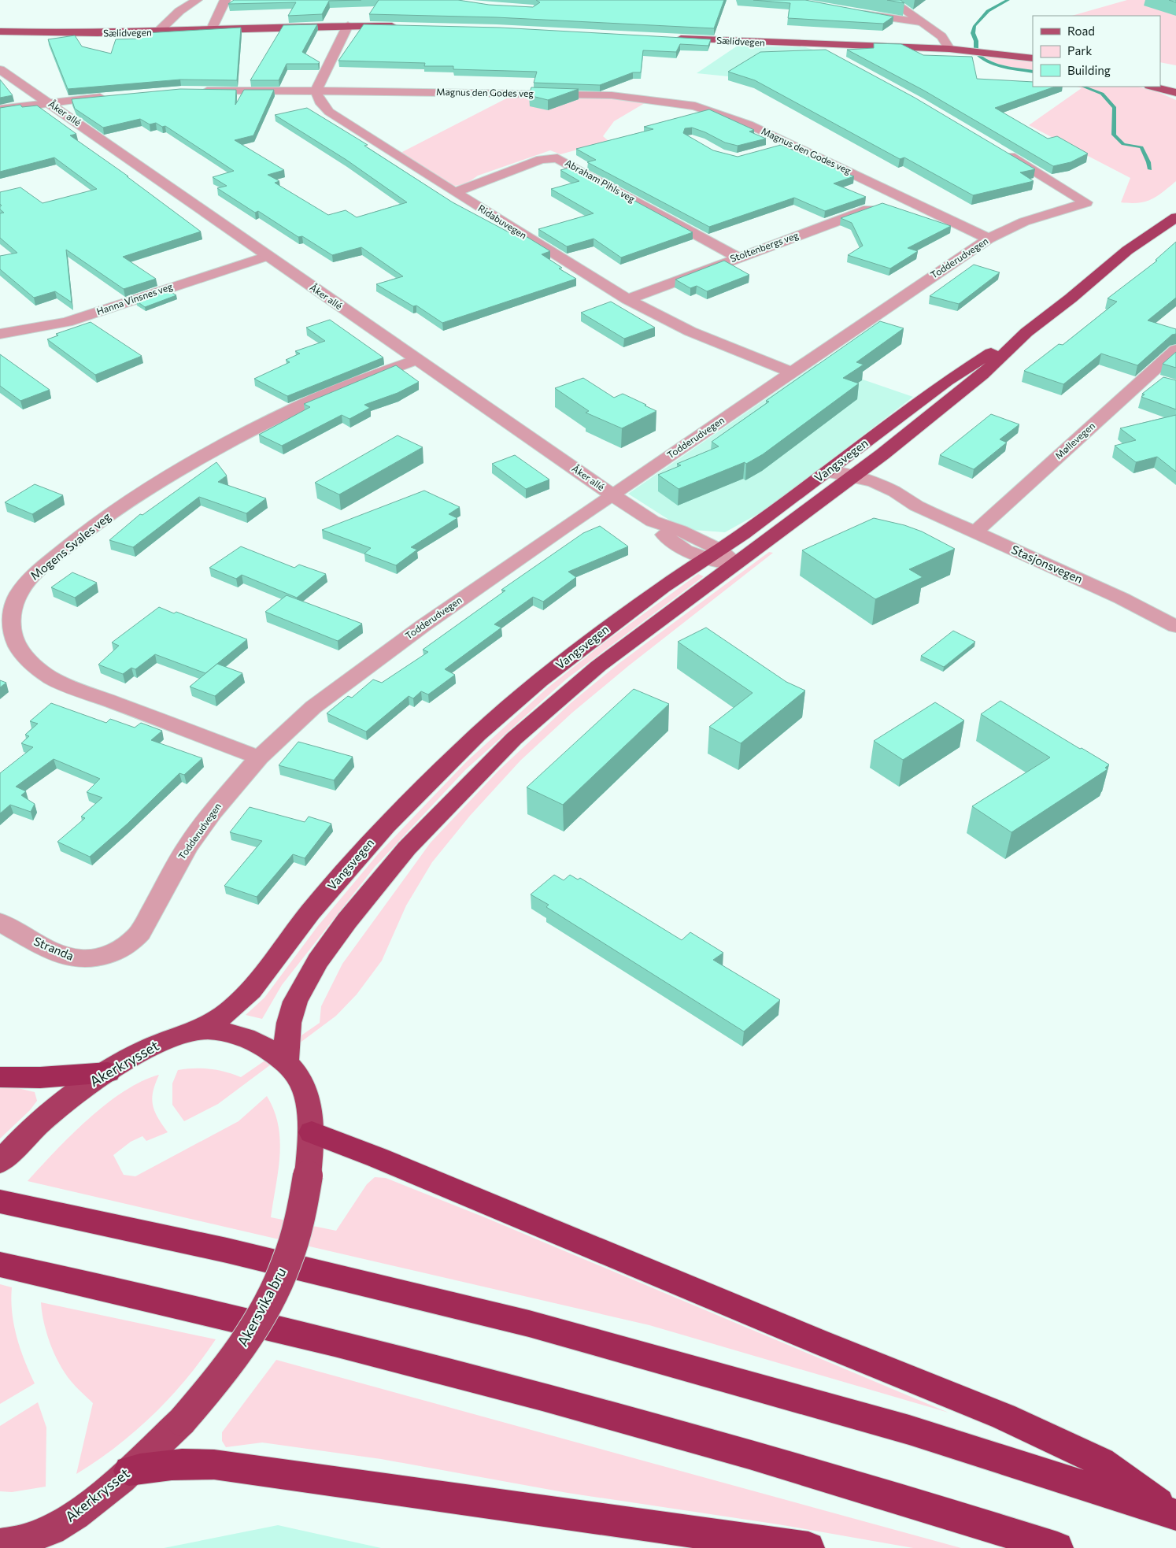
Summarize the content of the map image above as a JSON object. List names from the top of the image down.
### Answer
{
  "streets": {
    "highway": ["Vangsvegen", "Akerkrysset", "Akersvika bru"],
    "main road": ["Sælidvegen"],
    "street": [
      "Magnus den Godes veg",
      "Åker allé",
      "Abraham Pihls veg",
      "Ridabuvegen",
      "Stoltenbergs veg",
      "Todderudvegen",
      "Hanna Vinsnes veg",
      "Møllevegen",
      "Mogens Svales veg",
      "Stasjonsvegen",
      "Stranda"
    ]
  },
  "crossings": [
    ["Magnus den Godes veg", "Ridabuvegen"],
    ["Magnus den Godes veg", "Stoltenbergs veg"],
    ["Magnus den Godes veg", "Todderudvegen"],
    ["Åker allé", "Todderudvegen"],
    ["Åker allé", "Hanna Vinsnes veg"],
    ["Åker allé", "Vangsvegen"],
    ["Åker allé", "Mogens Svales veg"],
    ["Abraham Pihls veg", "Ridabuvegen"],
    ["Abraham Pihls veg", "Stoltenbergs veg"],
    ["Ridabuvegen", "Stoltenbergs veg"],
    ["Ridabuvegen", "Todderudvegen"],
    ["Todderudvegen", "Mogens Svales veg"],
    ["Todderudvegen", "Stranda"],
    ["Møllevegen", "Stasjonsvegen"],
    ["Vangsvegen", "Stasjonsvegen"],
    ["Vangsvegen", "Akerkrysset"],
    ["Akerkrysset", "Akersvika bru"]
  ],
  "legend": ["Road", "Park", "Building"]
}
